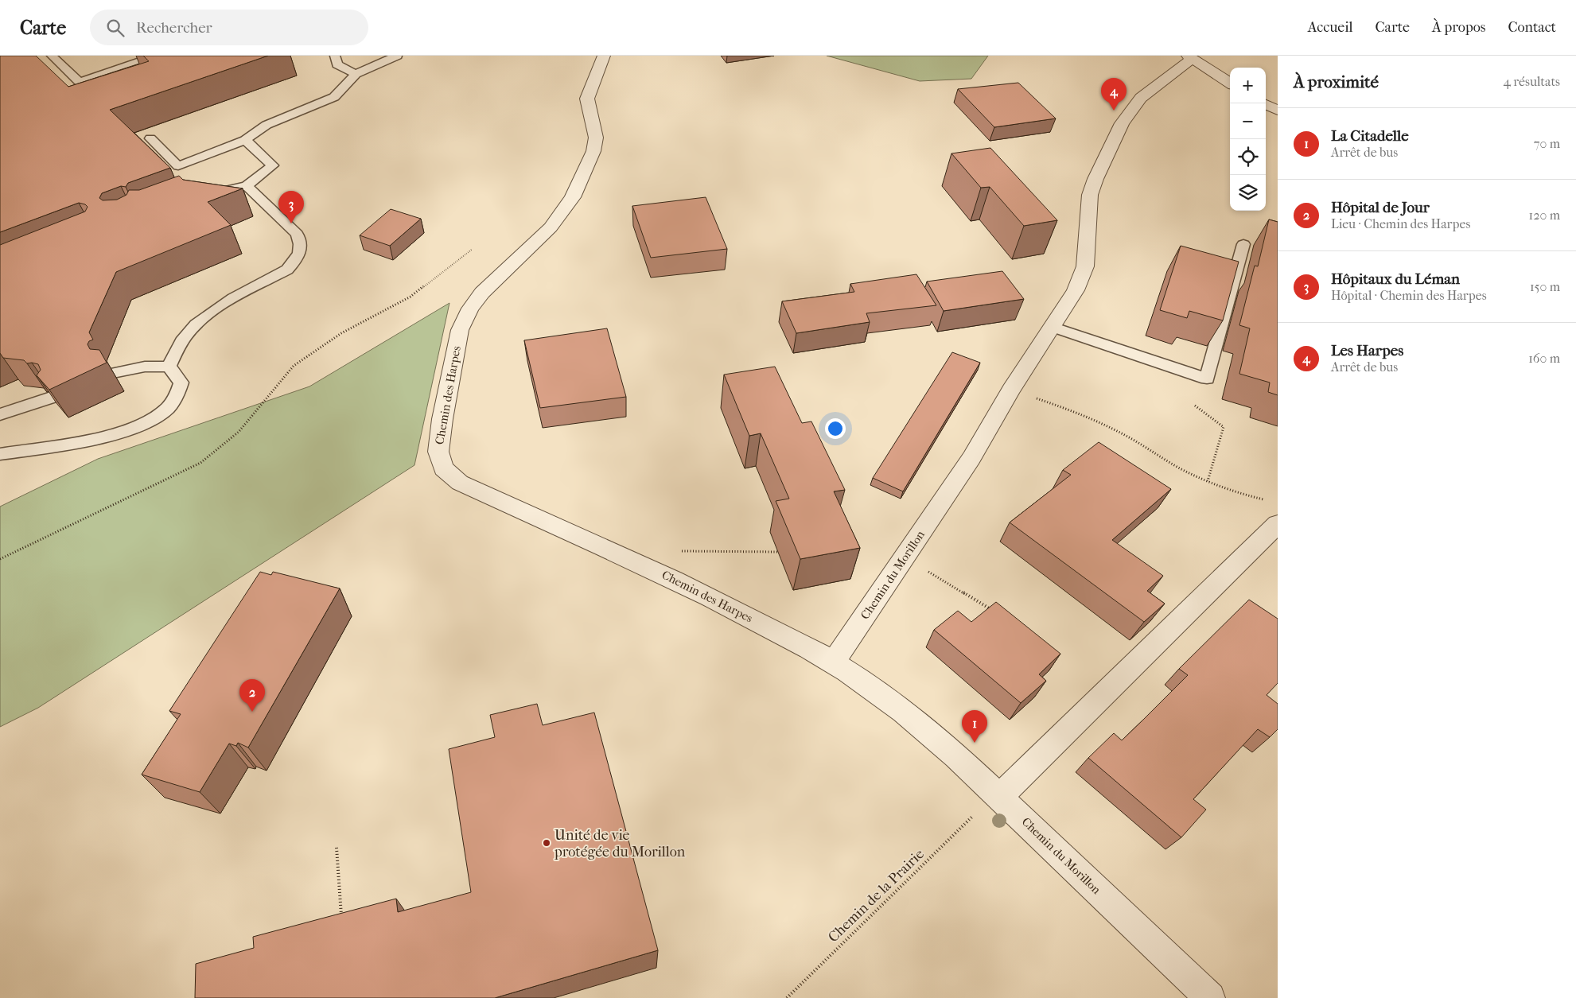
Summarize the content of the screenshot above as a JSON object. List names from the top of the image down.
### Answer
{
  "streets": {
    "street": ["Chemin des Harpes", "Chemin du Morillon"],
    "path": ["Chemin de la Prairie"]
  },
  "crossings": [
    ["Chemin des Harpes", "Chemin du Morillon"]
  ],
  "places": ["Unité de vie protégée du Morillon"],
  "page": {
    "header": "Carte",
    "search": "Rechercher",
    "nav": [
      "Accueil",
      "Carte",
      "À propos",
      "Contact"
    ],
    "heading": ["À proximité", "4 résultats"],
    "map_buttons": ["+", "−"],
    "pins": [
      "4",
      "3",
      "2",
      "1"
    ],
    "list": [
      {
        "mark": "1",
        "name": "La Citadelle",
        "note": "Arrêt de bus",
        "value": "70 m"
      },
      {
        "mark": "2",
        "name": "Hôpital de Jour",
        "note": "Lieu · Chemin des Harpes",
        "value": "120 m"
      },
      {
        "mark": "3",
        "name": "Hôpitaux du Léman",
        "note": "Hôpital · Chemin des Harpes",
        "value": "150 m"
      },
      {
        "mark": "4",
        "name": "Les Harpes",
        "note": "Arrêt de bus",
        "value": "160 m"
      }
    ]
  }
}
